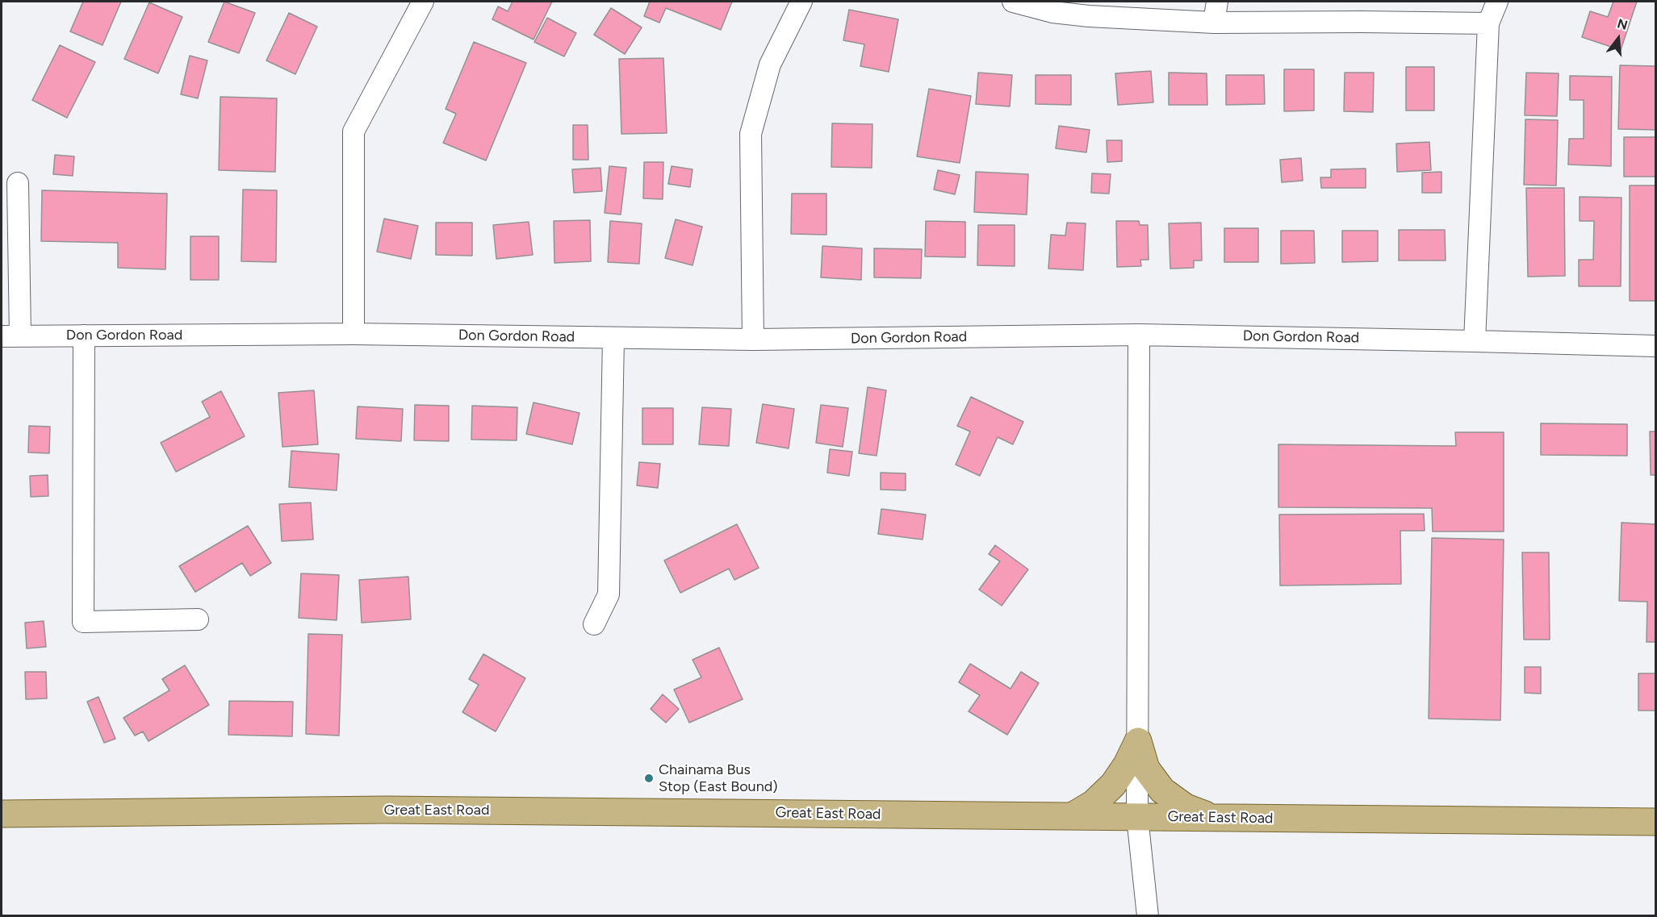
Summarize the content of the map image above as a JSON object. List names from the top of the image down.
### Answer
{
  "streets": {
    "main road": ["Great East Road"],
    "street": ["Don Gordon Road"]
  },
  "places": ["Chainama Bus Stop (East Bound)"],
  "north": "top"
}
